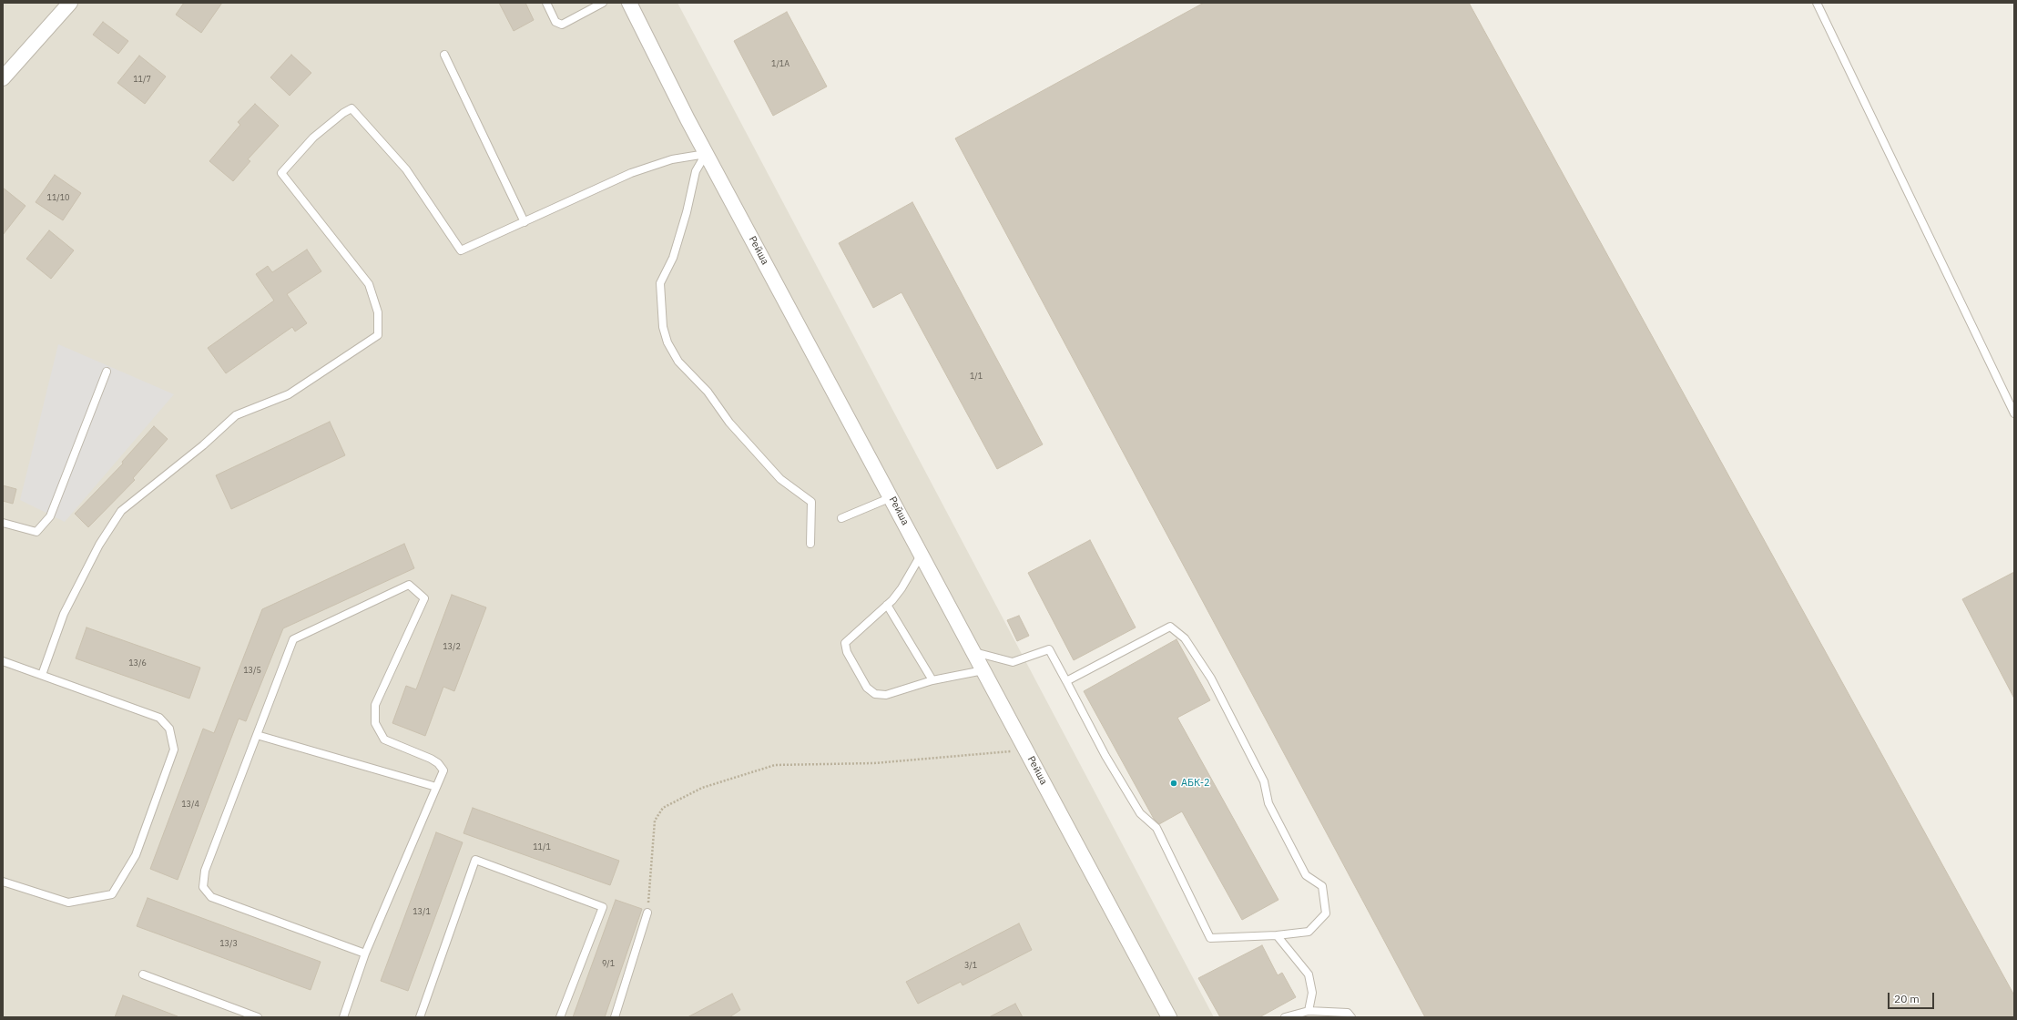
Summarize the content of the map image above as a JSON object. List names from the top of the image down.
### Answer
{
  "streets": {
    "street": ["Рейша"]
  },
  "places": ["АБК-2"],
  "house_numbers": [
    "1/1А",
    "11/7",
    "11/10",
    "1/1",
    "13/2",
    "13/6",
    "13/5",
    "13/4",
    "11/1",
    "13/1",
    "13/3",
    "9/1",
    "3/1"
  ],
  "scale_bar": "20 m"
}
